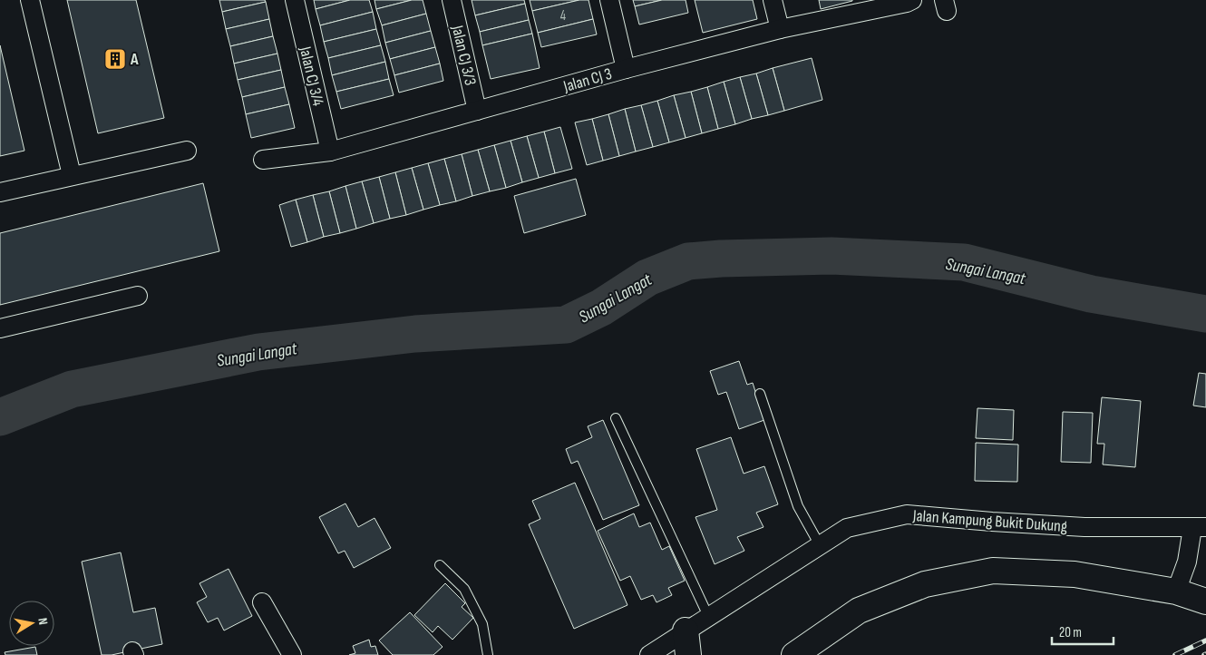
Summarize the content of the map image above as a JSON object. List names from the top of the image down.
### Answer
{
  "streets": {
    "street": [
      "Jalan CJ 3/3",
      "Jalan CJ 3/4",
      "Jalan CJ 3",
      "Jalan Kampung Bukit Dukung"
    ]
  },
  "crossings": [
    ["Jalan CJ 3/3", "Jalan CJ 3"],
    ["Jalan CJ 3/4", "Jalan CJ 3"]
  ],
  "water": ["Sungai Langat"],
  "places": {
    "building": ["A"]
  },
  "house_numbers": ["4"],
  "scale_bar": "20 m",
  "north": "right"
}
